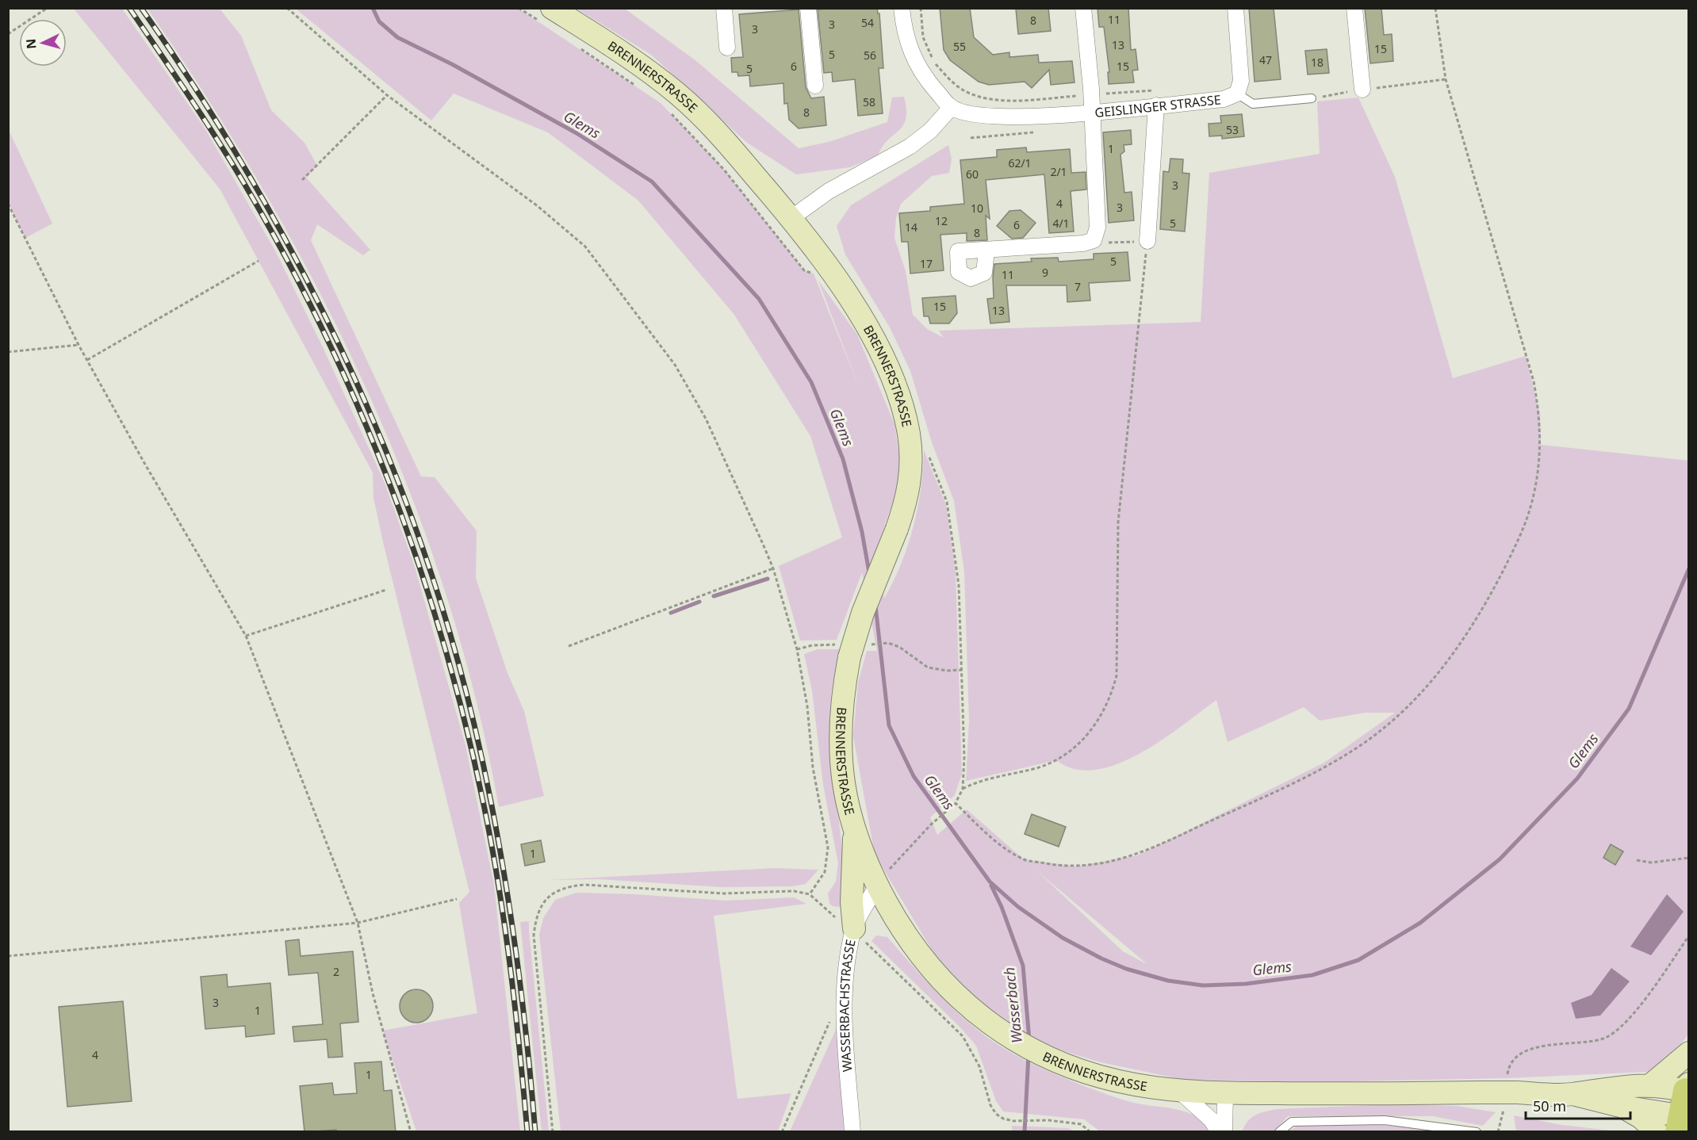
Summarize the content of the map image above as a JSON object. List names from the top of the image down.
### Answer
{
  "streets": {
    "main road": ["BRENNERSTRASSE"],
    "street": ["GEISLINGER STRASSE", "WASSERBACHSTRASSE"]
  },
  "crossings": [
    ["BRENNERSTRASSE", "WASSERBACHSTRASSE"]
  ],
  "water": ["Glems", "Wasserbach"],
  "house_numbers": [
    "11",
    "8",
    "54",
    "3",
    "3",
    "13",
    "55",
    "15",
    "5",
    "56",
    "47",
    "18",
    "6",
    "15",
    "5",
    "58",
    "8",
    "53",
    "1",
    "62/1",
    "2/1",
    "60",
    "3",
    "4",
    "3",
    "10",
    "12",
    "4/1",
    "5",
    "6",
    "14",
    "8",
    "5",
    "17",
    "9",
    "11",
    "7",
    "15",
    "13",
    "1",
    "2",
    "3",
    "1",
    "4",
    "1"
  ],
  "scale_bar": "50 m",
  "north": "left"
}
